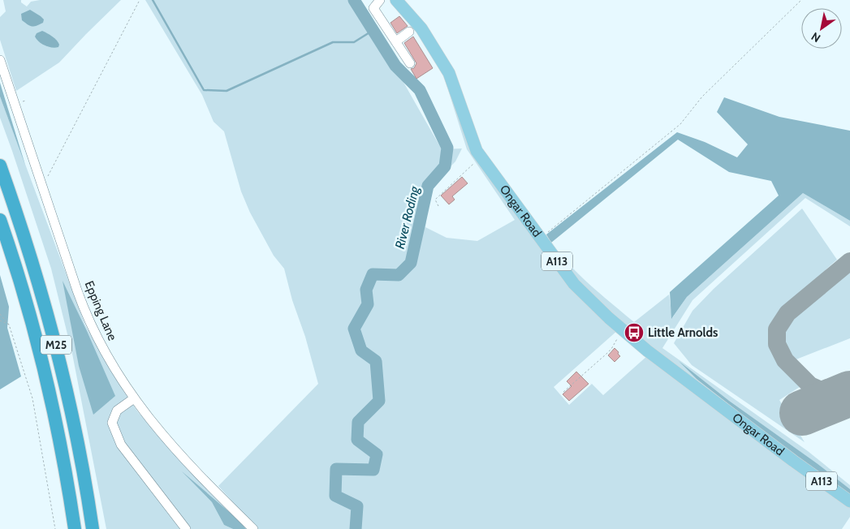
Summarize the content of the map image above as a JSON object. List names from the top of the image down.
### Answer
{
  "streets": {
    "highway": ["M25"],
    "main road": ["Ongar Road", "A113"],
    "street": ["Epping Lane"]
  },
  "water": ["River Roding"],
  "places": {
    "bus stop": ["Little Arnolds"]
  },
  "north": "bottom left"
}
